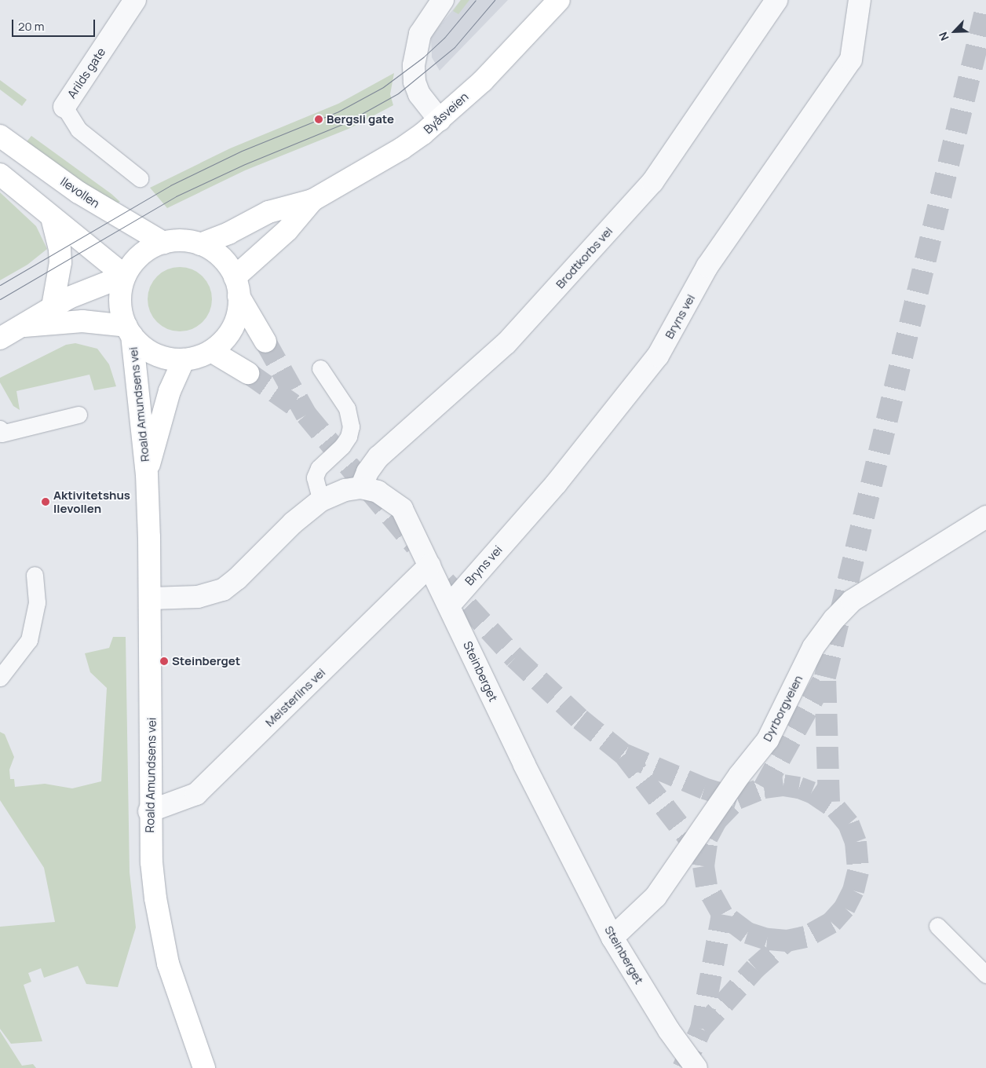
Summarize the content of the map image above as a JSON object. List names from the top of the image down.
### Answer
{
  "streets": {
    "main road": ["Byåsveien", "Ilevollen", "Roald Amundsens vei"],
    "street": [
      "Arilds gate",
      "Brodtkorbs vei",
      "Bryns vei",
      "Steinberget",
      "Meisterlins vei",
      "Dyrborgveien"
    ]
  },
  "crossings": [
    ["Byåsveien", "Ilevollen"],
    ["Byåsveien", "Roald Amundsens vei"],
    ["Ilevollen", "Roald Amundsens vei"],
    ["Brodtkorbs vei", "Steinberget"],
    ["Bryns vei", "Steinberget"],
    ["Roald Amundsens vei", "Steinberget"],
    ["Roald Amundsens vei", "Meisterlins vei"],
    ["Steinberget", "Meisterlins vei"],
    ["Steinberget", "Dyrborgveien"]
  ],
  "places": ["Bergsli gate", "Aktivitetshus Ilevollen", "Steinberget"],
  "scale_bar": "20 m",
  "north": "bottom left"
}
